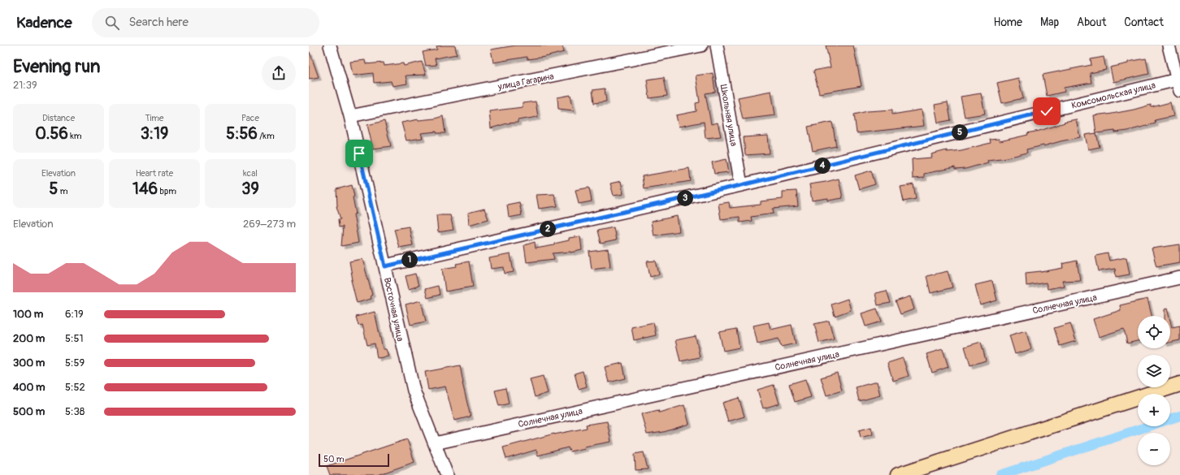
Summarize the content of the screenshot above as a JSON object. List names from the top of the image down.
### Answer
{
  "streets": {
    "street": [
      "улица Гагарина",
      "Комсомольская улица",
      "Школьная улица",
      "Солнечная улица",
      "Восточная улица"
    ]
  },
  "crossings": [
    ["улица Гагарина", "Восточная улица"],
    ["Комсомольская улица", "Школьная улица"],
    ["Комсомольская улица", "Восточная улица"],
    ["Солнечная улица", "Восточная улица"]
  ],
  "scale_bar": "50 m",
  "page": {
    "header": "Kadence",
    "search": "Search here",
    "nav": [
      "Home",
      "Map",
      "About",
      "Contact"
    ],
    "heading": ["Evening run", "21:39"],
    "stats": [
      ["Distance", "0.56 km"],
      ["Time", "3:19"],
      ["Pace", "5:56 /km"],
      ["Elevation", "5 m"],
      ["Heart rate", "146 bpm"],
      ["kcal", "39"]
    ],
    "pins": [
      "5",
      "4",
      "3",
      "2",
      "1"
    ],
    "chart": ["Elevation", "269–273 m"],
    "list": [
      {
        "name": "100 m",
        "note": "6:19"
      },
      {
        "name": "200 m",
        "note": "5:51"
      },
      {
        "name": "300 m",
        "note": "5:59"
      },
      {
        "name": "400 m",
        "note": "5:52"
      },
      {
        "name": "500 m",
        "note": "5:38"
      }
    ],
    "map_buttons": ["+", "−"],
    "scale": "50 m"
  }
}
